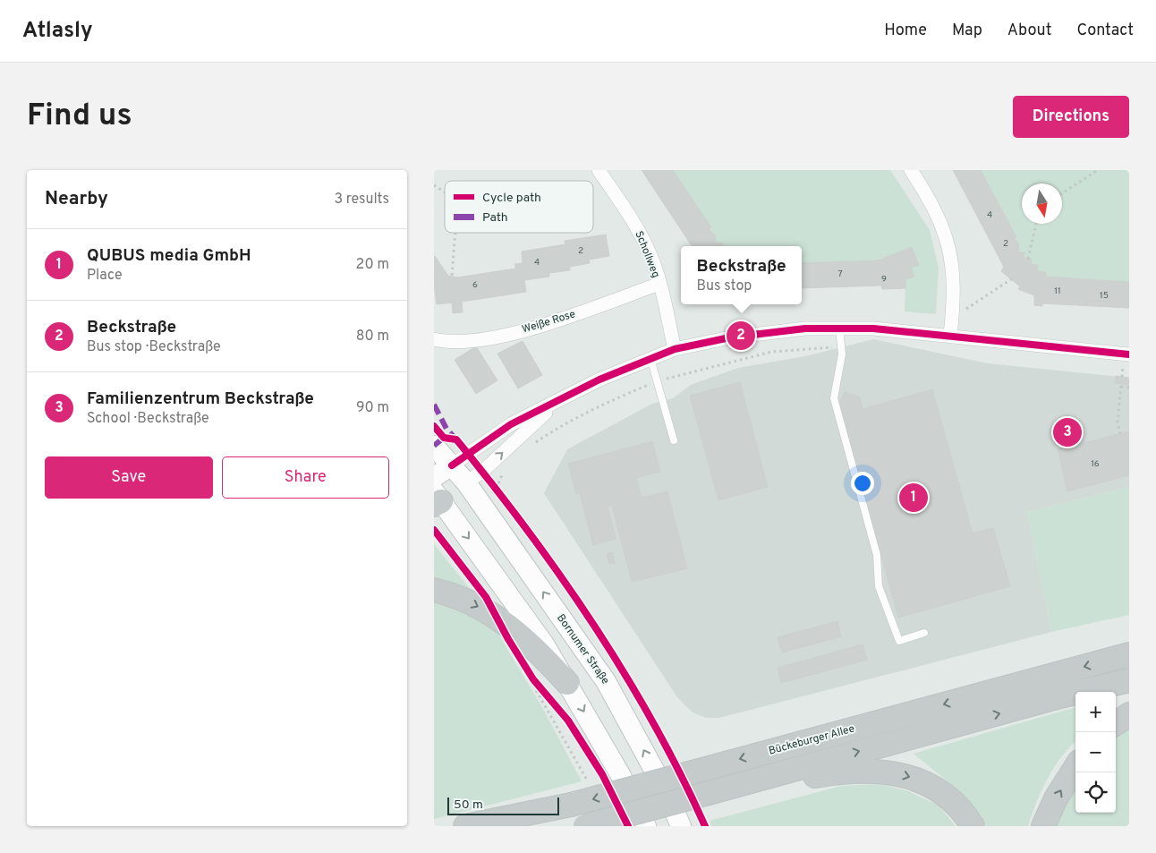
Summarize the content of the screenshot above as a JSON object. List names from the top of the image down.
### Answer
{
  "streets": {
    "highway": ["Bückeburger Allee"],
    "main road": ["Bornumer Straße"],
    "street": ["Schollweg", "Weiße Rose"]
  },
  "crossings": [
    ["Schollweg", "Weiße Rose"]
  ],
  "house_numbers": [
    "4",
    "2",
    "2",
    "4",
    "7",
    "9",
    "6",
    "11",
    "15",
    "16"
  ],
  "legend": ["Cycle path", "Path"],
  "scale_bar": "50 m",
  "north": "bottom",
  "page": {
    "header": "Atlasly",
    "nav": [
      "Home",
      "Map",
      "About",
      "Contact"
    ],
    "buttons": [
      "Directions",
      ["Save", "Share"]
    ],
    "title": "Find us",
    "heading": ["Nearby", "3 results"],
    "list": [
      {
        "mark": "1",
        "name": "QUBUS media GmbH",
        "note": "Place",
        "value": "20 m"
      },
      {
        "mark": "2",
        "name": "Beckstraße",
        "note": "Bus stop · Beckstraße",
        "value": "80 m"
      },
      {
        "mark": "3",
        "name": "Familienzentrum Beckstraße",
        "note": "School · Beckstraße",
        "value": "90 m"
      }
    ],
    "popup": ["Beckstraße", "Bus stop"],
    "pins": ["2", "3", "1"],
    "map_buttons": ["+", "−"],
    "scale": "50 m"
  }
}
